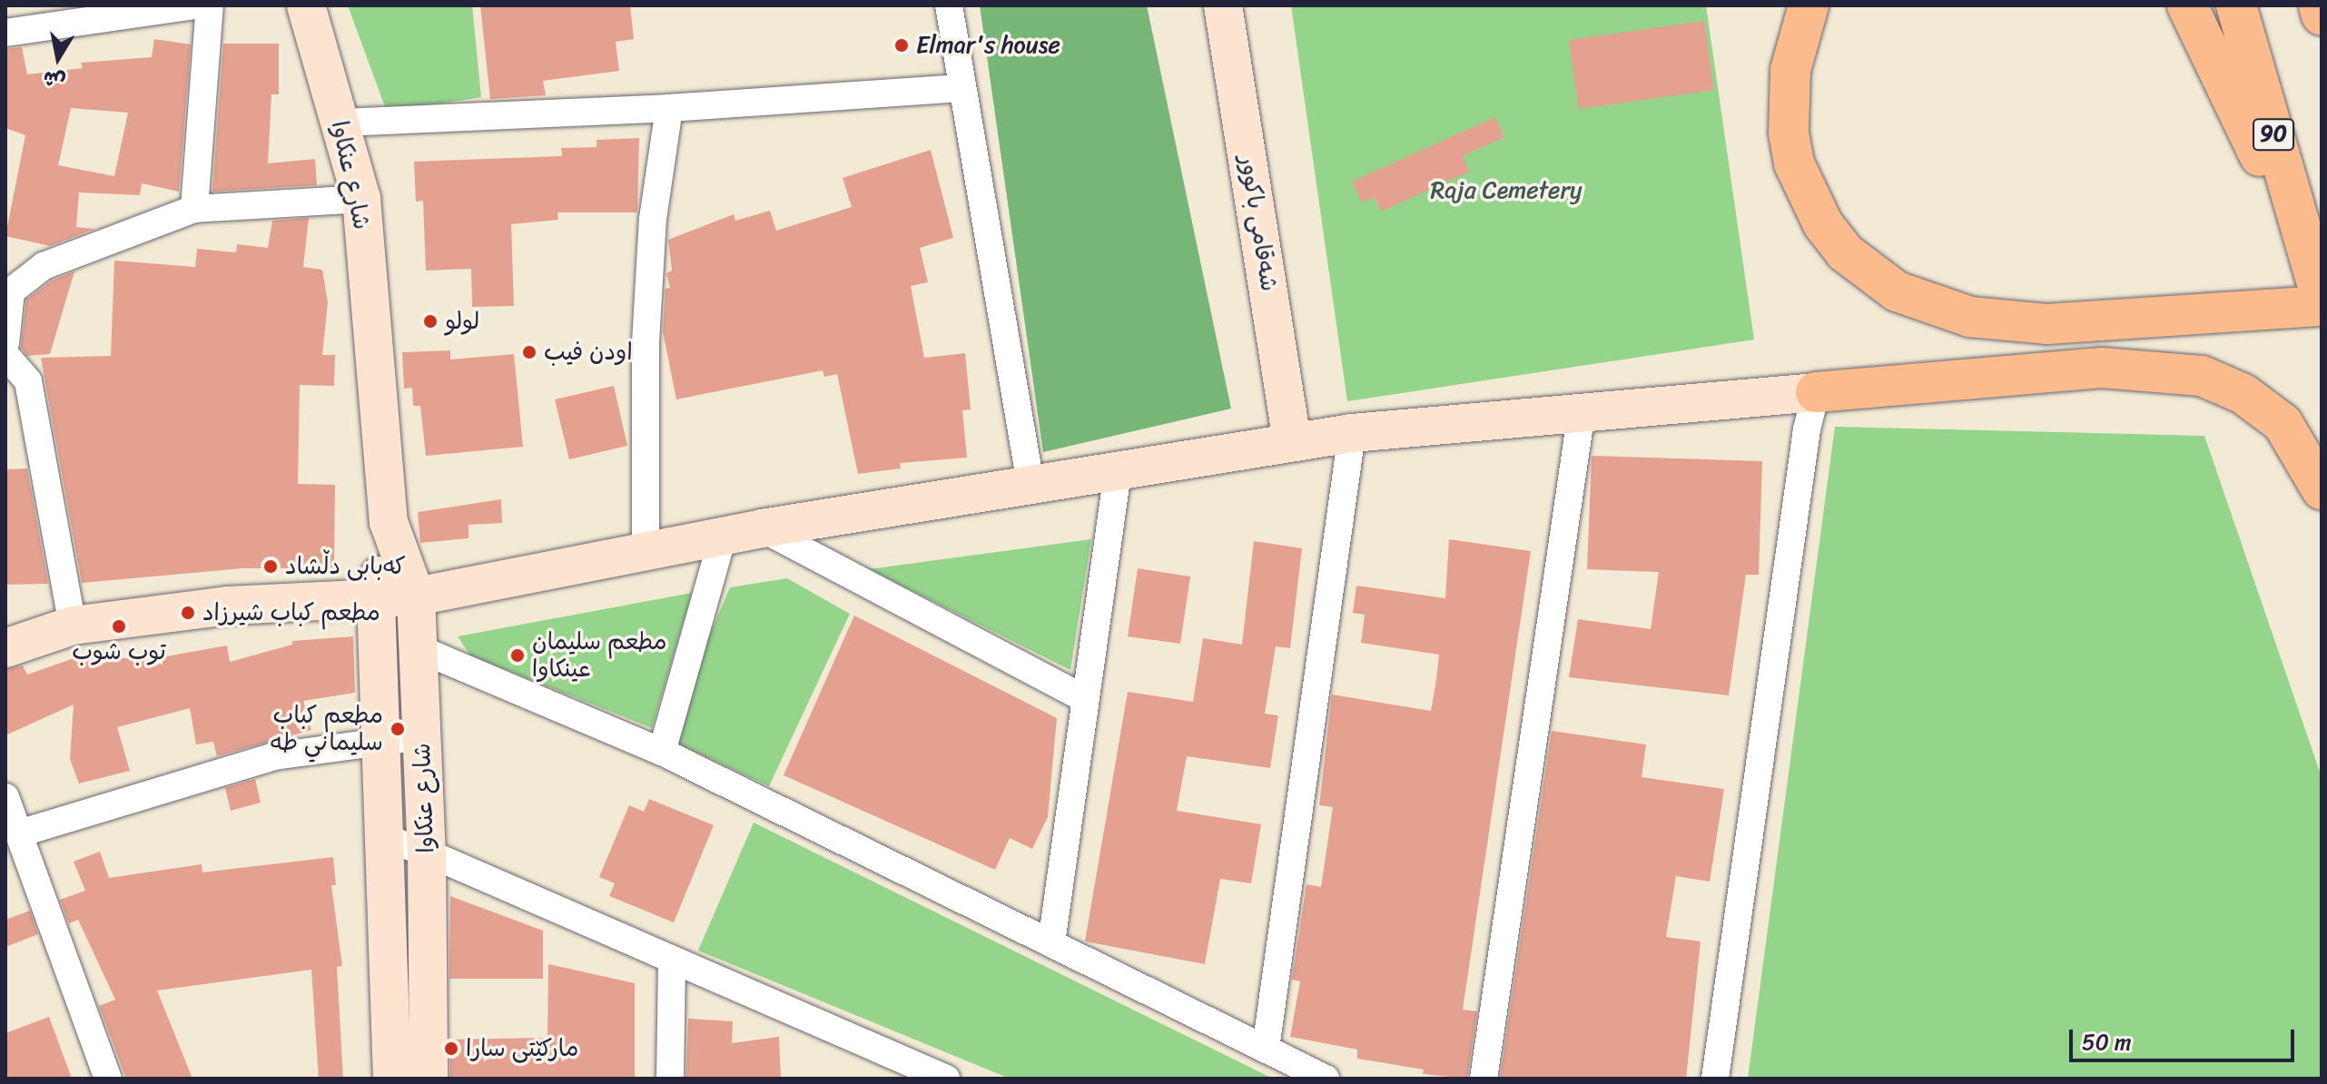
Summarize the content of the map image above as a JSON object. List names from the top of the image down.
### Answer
{
  "streets": {
    "highway": ["90"],
    "street": ["شارع عنكاوا", "شەقامی باکوور"]
  },
  "parks": ["Raja Cemetery"],
  "places": [
    "Elmar's house",
    "لولو",
    "اودن فيب",
    "کەبابی دڵشاد",
    "مطعم كباب شيرزاد",
    "توب شوب",
    "مطعم سليمان عينكاوا",
    "مطعم كباب سليماني طه",
    "مارکێتی سارا"
  ],
  "scale_bar": "50 m",
  "north": "bottom"
}
